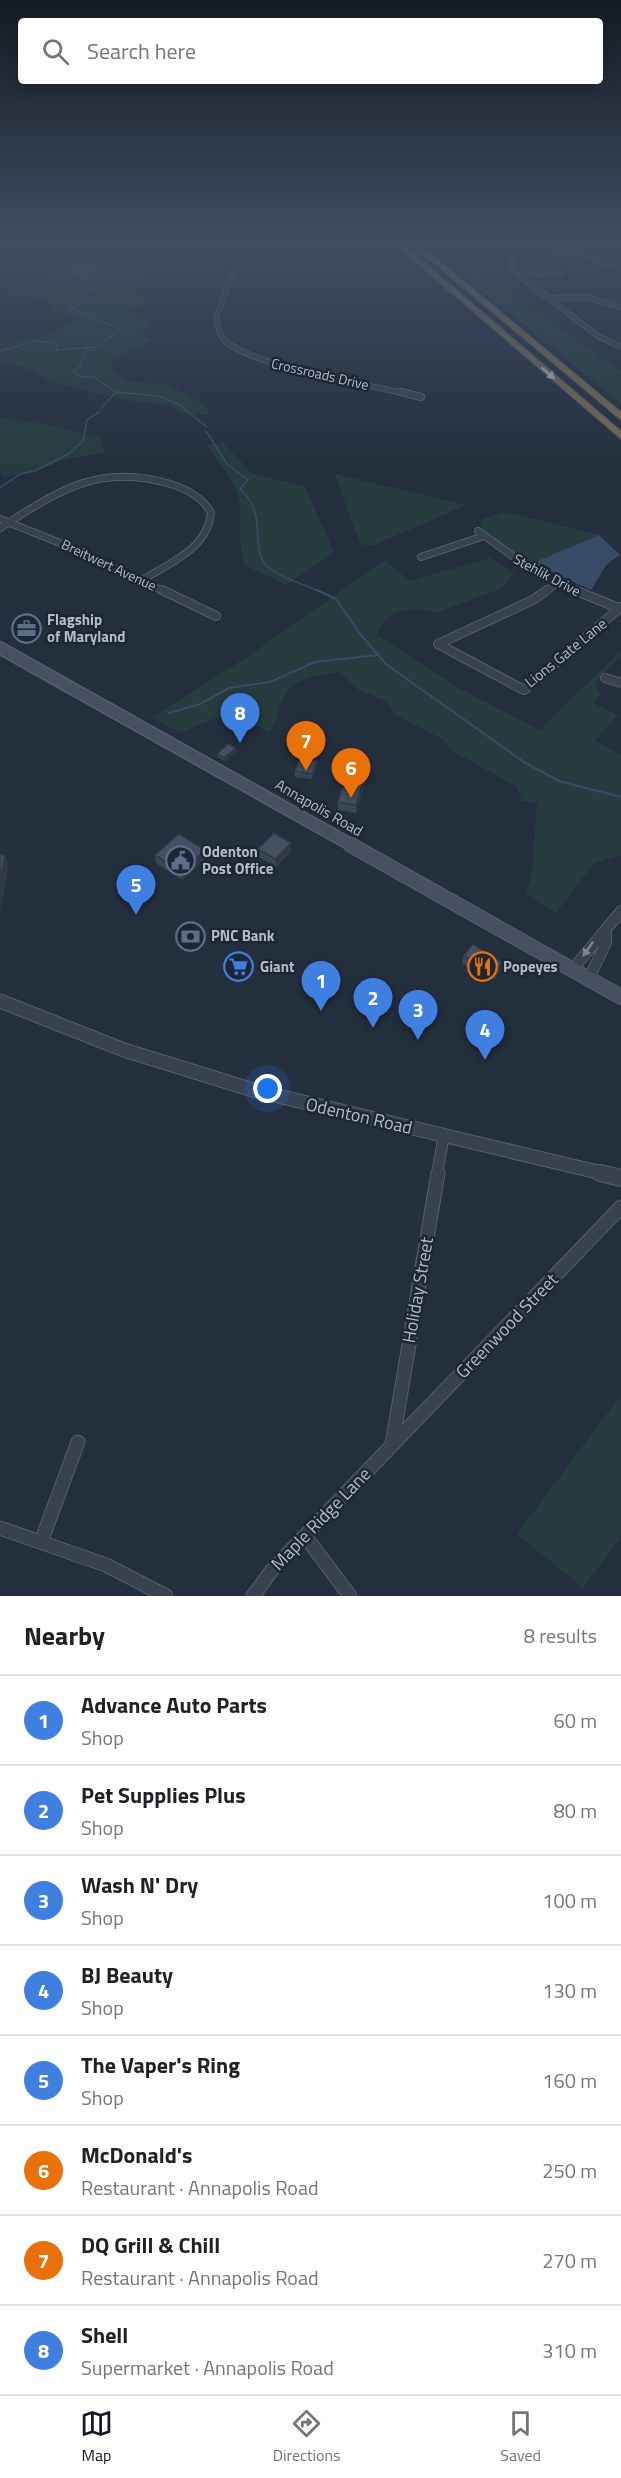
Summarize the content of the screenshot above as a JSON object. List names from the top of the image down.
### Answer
{
  "streets": {
    "main road": ["Annapolis Road"],
    "street": [
      "Crossroads Drive",
      "Breitwert Avenue",
      "Stehlik Drive",
      "Lions Gate Lane",
      "Odenton Road",
      "Holiday Street",
      "Greenwood Street",
      "Maple Ridge Lane"
    ]
  },
  "crossings": [
    ["Stehlik Drive", "Lions Gate Lane"],
    ["Odenton Road", "Holiday Street"],
    ["Holiday Street", "Greenwood Street"],
    ["Holiday Street", "Maple Ridge Lane"],
    ["Greenwood Street", "Maple Ridge Lane"]
  ],
  "places": {
    "office": ["Flagship of Maryland"],
    "public building": ["Odenton Post Office"],
    "bank": ["PNC Bank"],
    "supermarket": ["Giant"],
    "restaurant": ["Popeyes"]
  },
  "page": {
    "search": "Search here",
    "pins": [
      "8",
      "7",
      "6",
      "5",
      "1",
      "2",
      "3",
      "4"
    ],
    "heading": ["Nearby", "8 results"],
    "list": [
      {
        "mark": "1",
        "name": "Advance Auto Parts",
        "note": "Shop",
        "value": "60 m"
      },
      {
        "mark": "2",
        "name": "Pet Supplies Plus",
        "note": "Shop",
        "value": "80 m"
      },
      {
        "mark": "3",
        "name": "Wash N' Dry",
        "note": "Shop",
        "value": "100 m"
      },
      {
        "mark": "4",
        "name": "BJ Beauty",
        "note": "Shop",
        "value": "130 m"
      },
      {
        "mark": "5",
        "name": "The Vaper's Ring",
        "note": "Shop",
        "value": "160 m"
      },
      {
        "mark": "6",
        "name": "McDonald's",
        "note": "Restaurant · Annapolis Road",
        "value": "250 m"
      },
      {
        "mark": "7",
        "name": "DQ Grill & Chill",
        "note": "Restaurant · Annapolis Road",
        "value": "270 m"
      },
      {
        "mark": "8",
        "name": "Shell",
        "note": "Supermarket · Annapolis Road",
        "value": "310 m"
      }
    ],
    "nav": ["Map", "Directions", "Saved"]
  }
}
